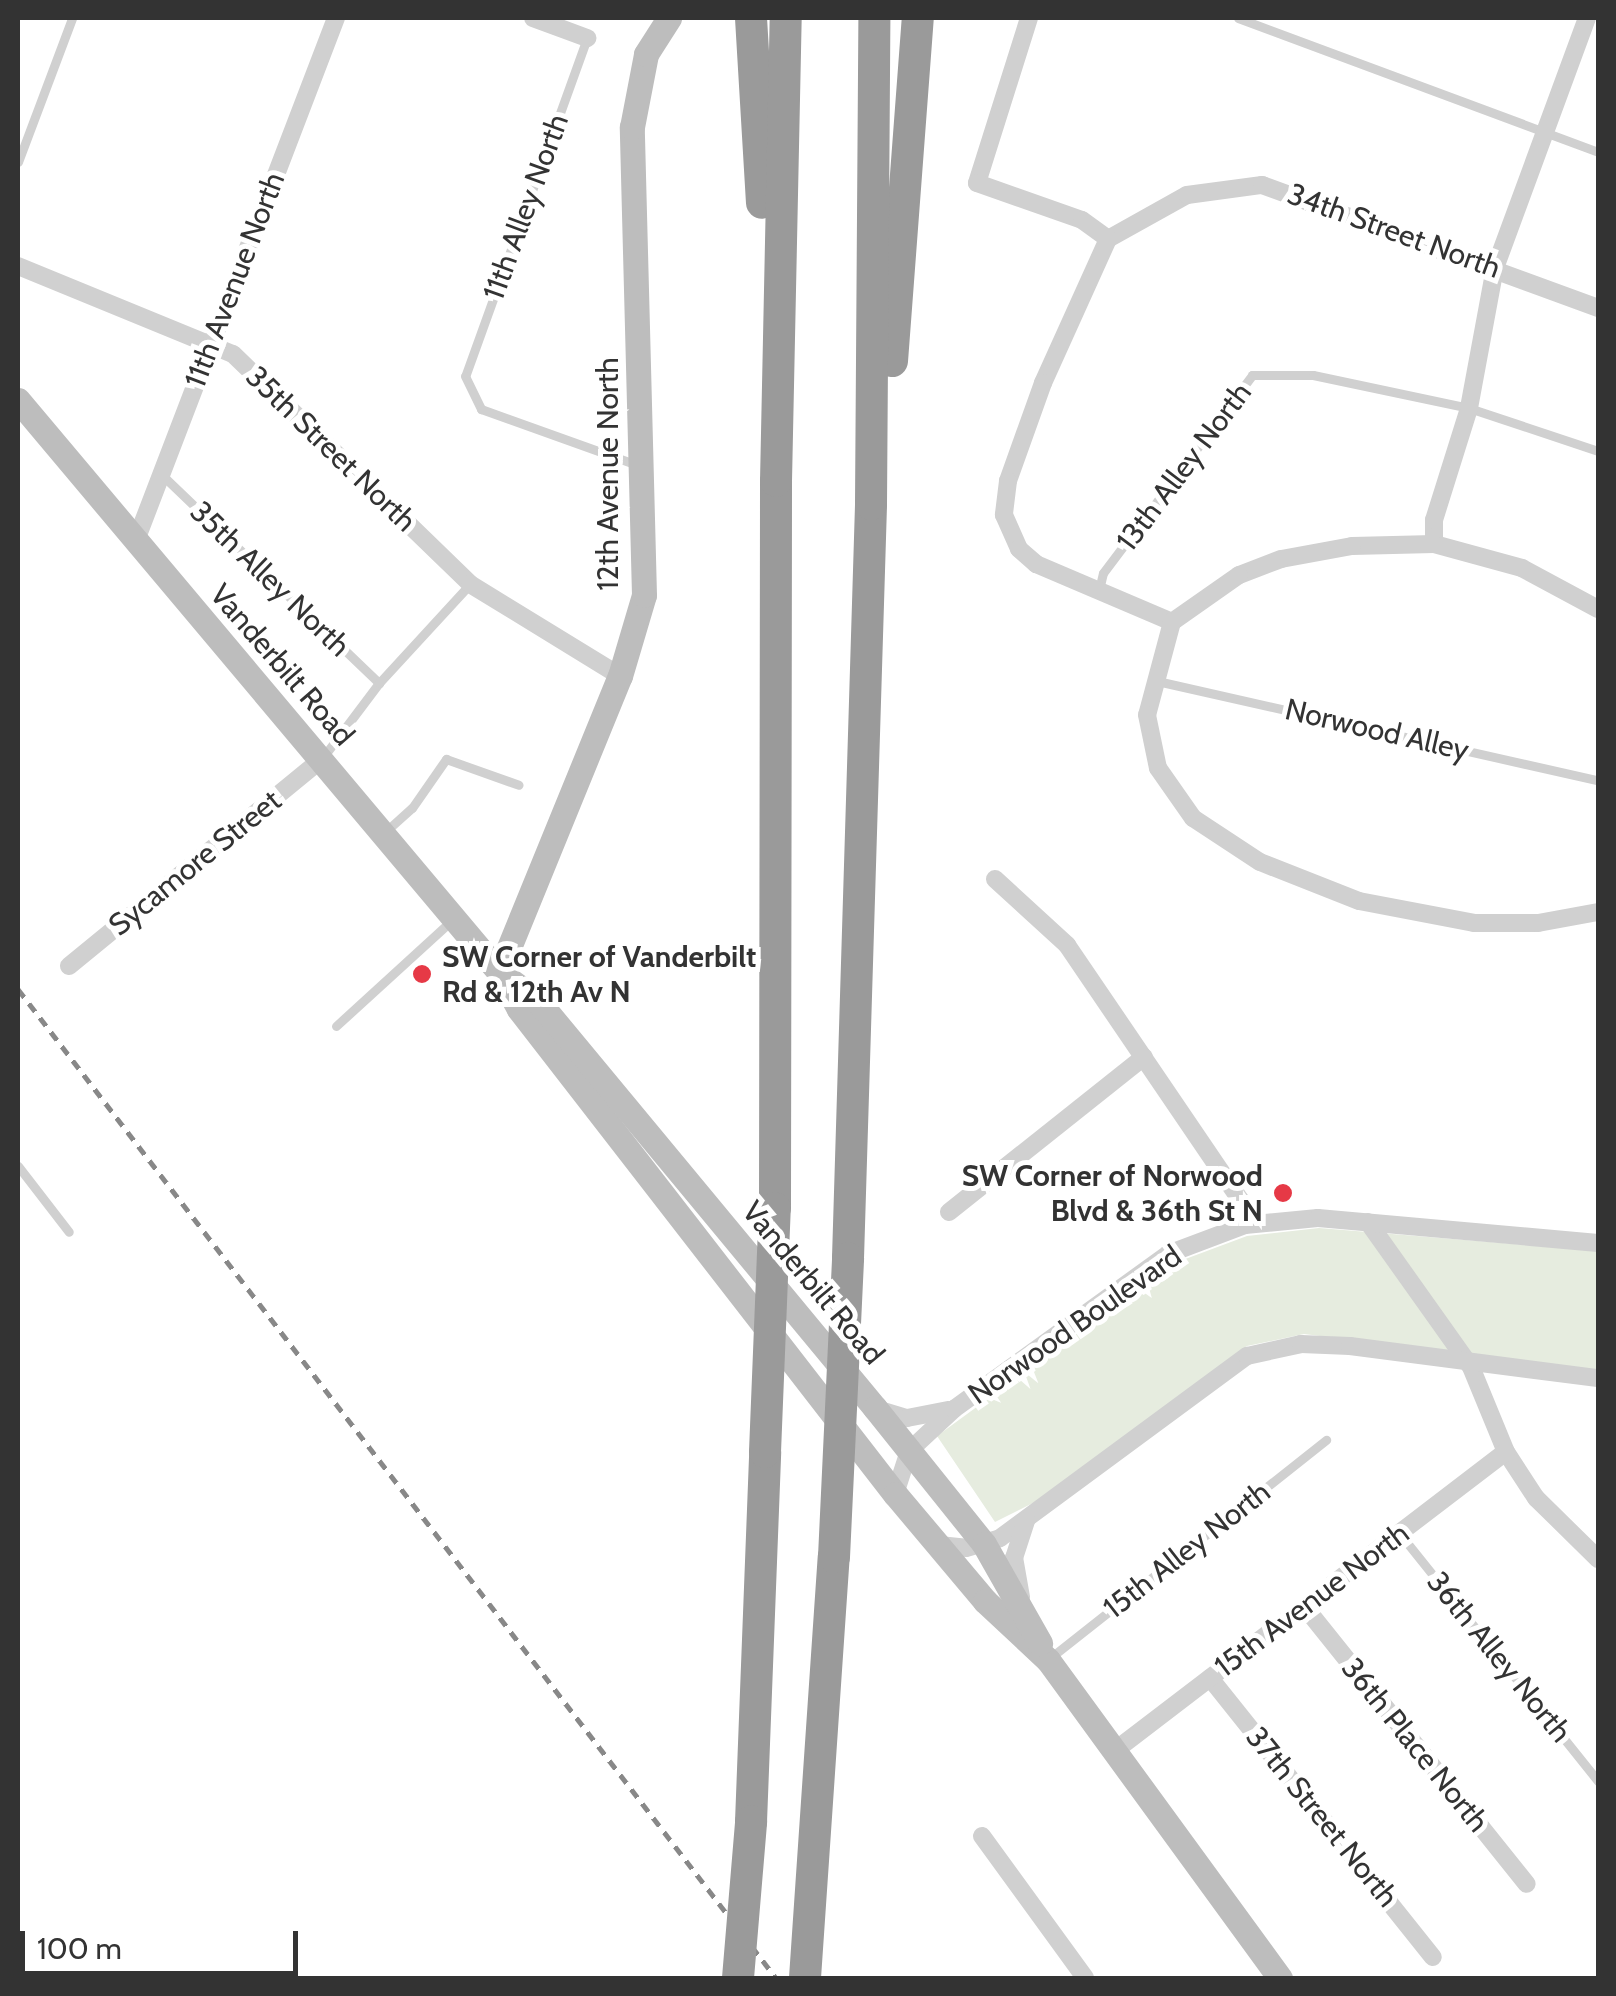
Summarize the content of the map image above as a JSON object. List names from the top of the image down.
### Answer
{
  "streets": {
    "street": [
      "34th Street North",
      "11th Avenue North",
      "35th Street North",
      "12th Avenue North",
      "Vanderbilt Road",
      "Sycamore Street",
      "Norwood Boulevard",
      "15th Avenue North",
      "36th Place North",
      "37th Street North"
    ],
    "lane": [
      "11th Alley North",
      "13th Alley North",
      "35th Alley North",
      "Norwood Alley",
      "15th Alley North",
      "36th Alley North"
    ]
  },
  "crossings": [
    ["11th Alley North", "12th Avenue North"],
    ["11th Avenue North", "35th Street North"],
    ["11th Avenue North", "35th Alley North"],
    ["11th Avenue North", "Vanderbilt Road"],
    ["35th Street North", "12th Avenue North"],
    ["12th Avenue North", "Vanderbilt Road"],
    ["Vanderbilt Road", "Sycamore Street"],
    ["Vanderbilt Road", "Norwood Boulevard"],
    ["Vanderbilt Road", "15th Alley North"],
    ["Vanderbilt Road", "15th Avenue North"],
    ["15th Avenue North", "36th Alley North"],
    ["15th Avenue North", "36th Place North"],
    ["15th Avenue North", "37th Street North"]
  ],
  "places": ["SW Corner of Vanderbilt Rd & 12th Av N", "SW Corner of Norwood Blvd & 36th St N"],
  "scale_bar": "100 m"
}
